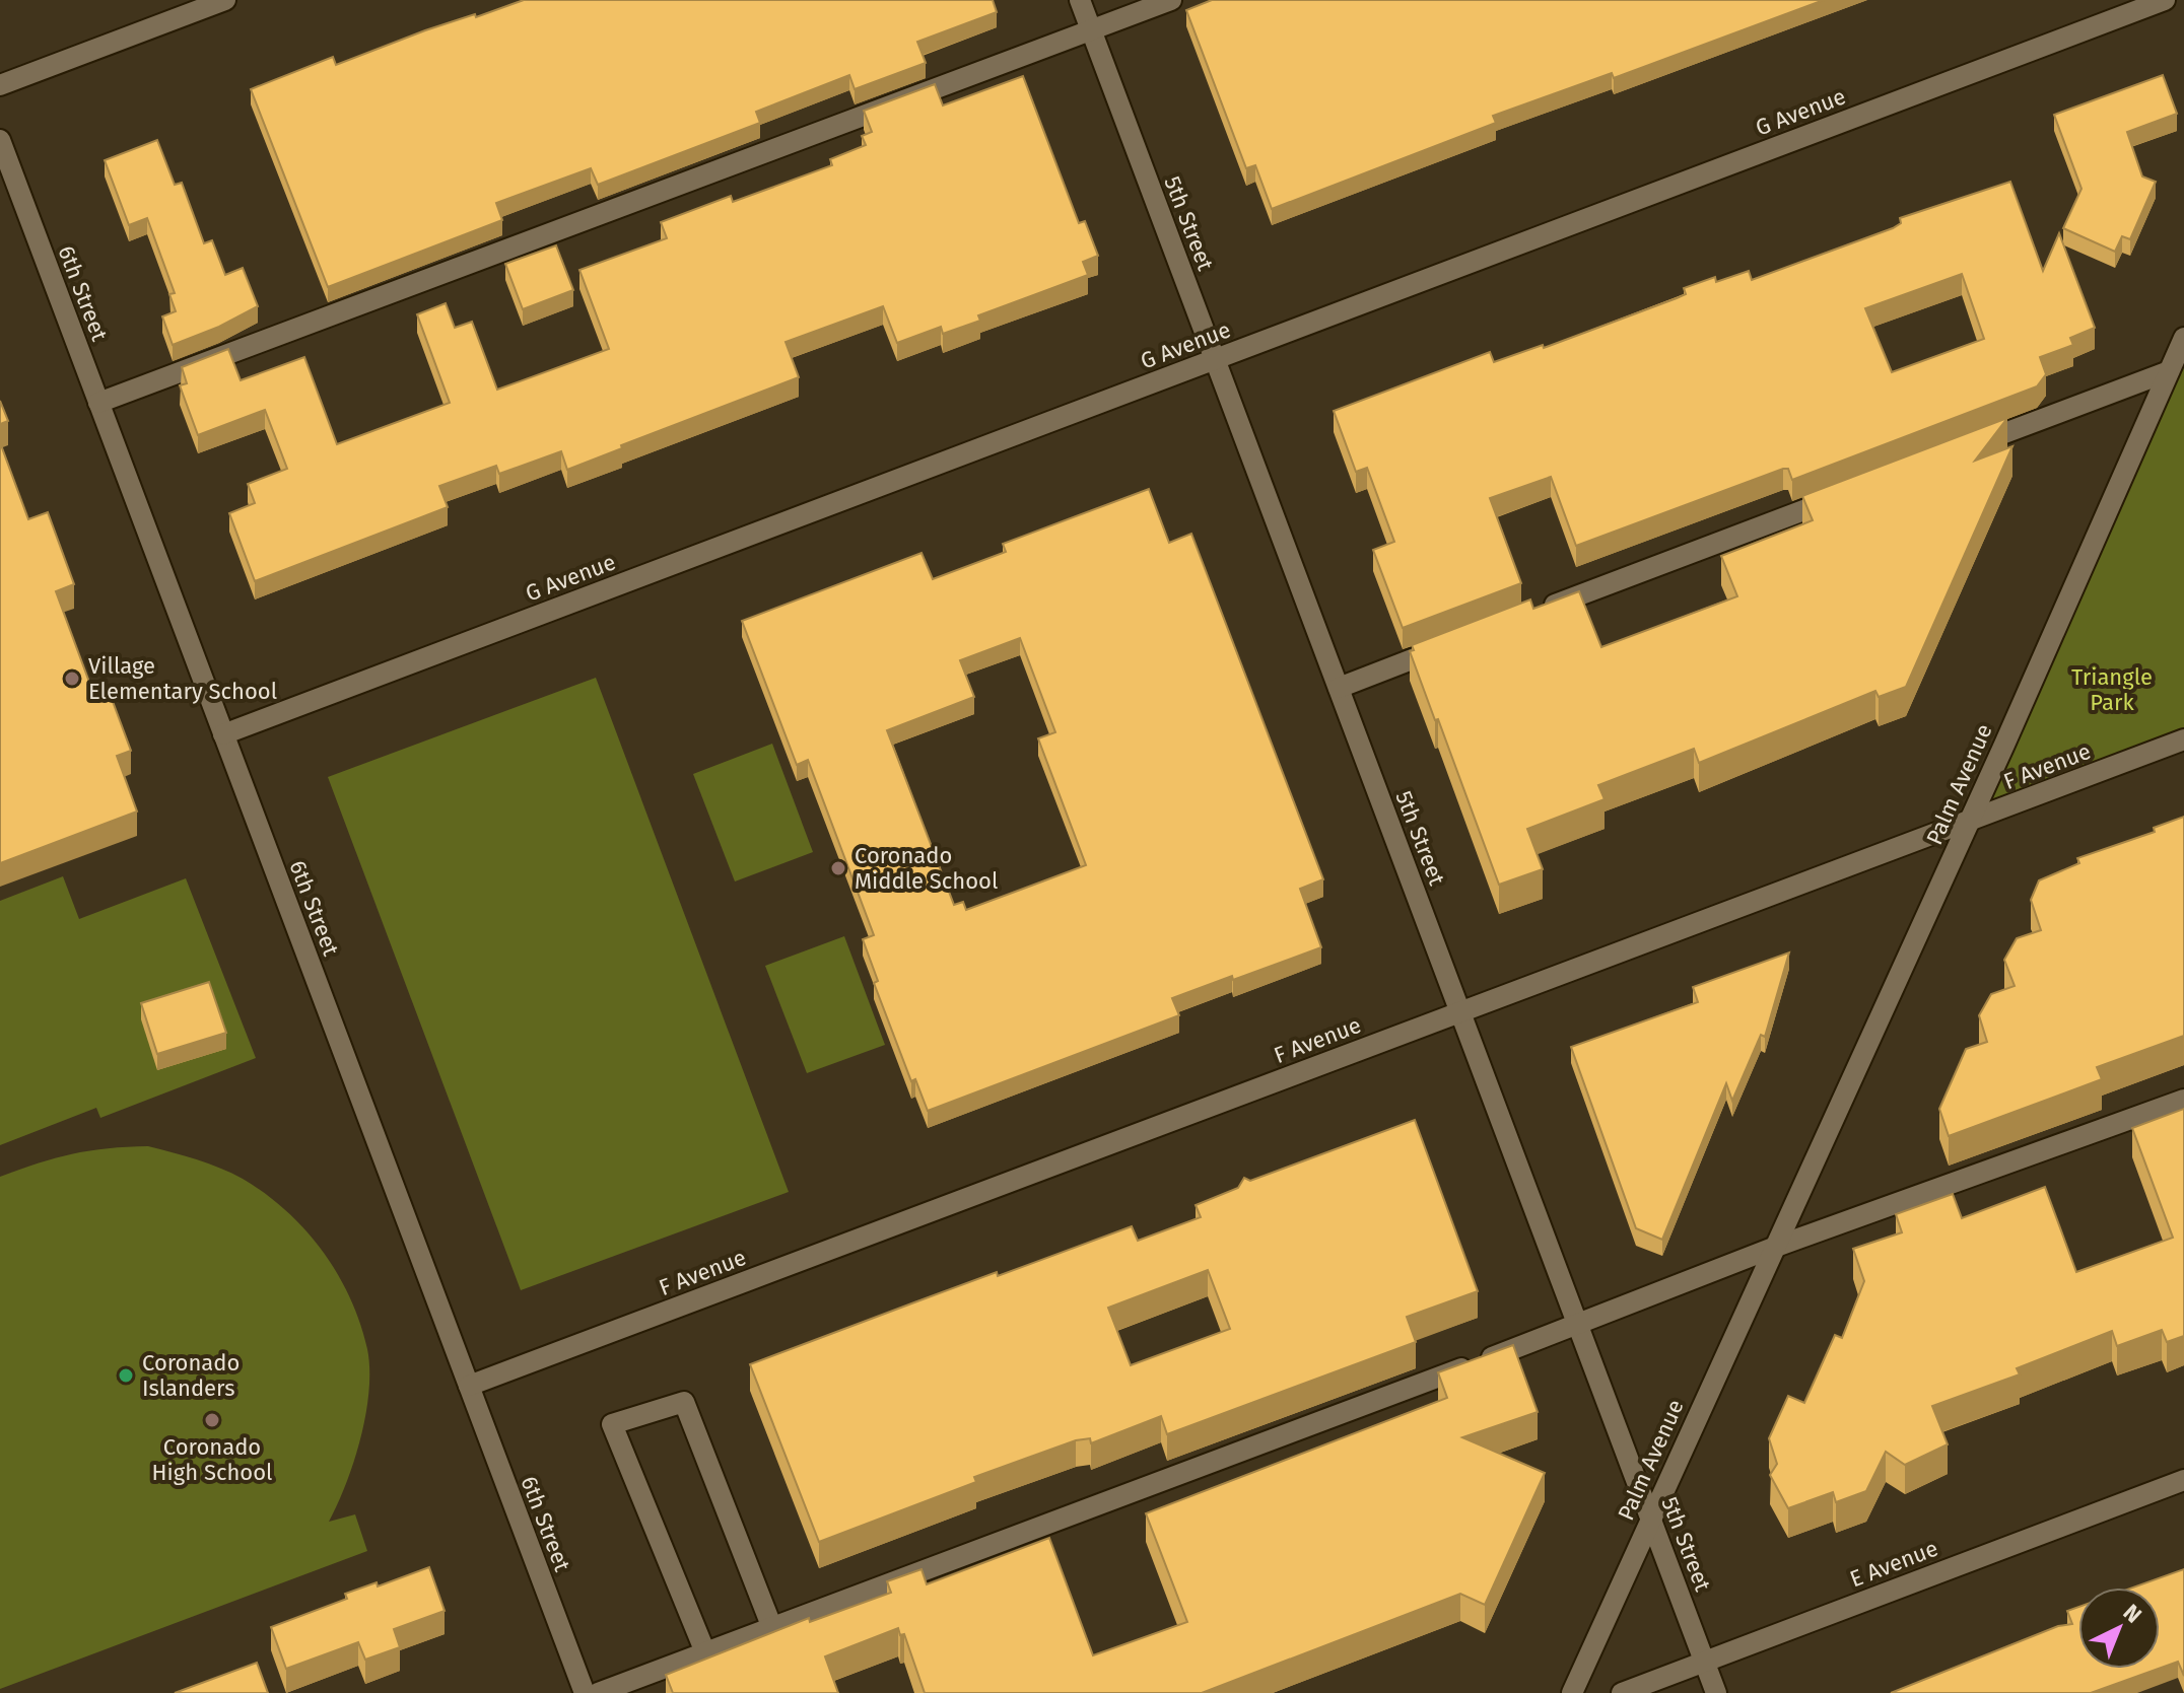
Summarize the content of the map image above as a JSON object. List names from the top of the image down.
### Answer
{
  "streets": {
    "street": [
      "G Avenue",
      "5th Street",
      "6th Street",
      "F Avenue",
      "Palm Avenue",
      "E Avenue"
    ]
  },
  "crossings": [
    ["G Avenue", "5th Street"],
    ["G Avenue", "6th Street"],
    ["5th Street", "F Avenue"],
    ["5th Street", "Palm Avenue"],
    ["5th Street", "E Avenue"],
    ["6th Street", "F Avenue"],
    ["F Avenue", "Palm Avenue"]
  ],
  "parks": ["Triangle Park"],
  "places": [
    "Village Elementary School",
    "Coronado Middle School",
    "Coronado Islanders",
    "Coronado High School"
  ],
  "north": "top right"
}
